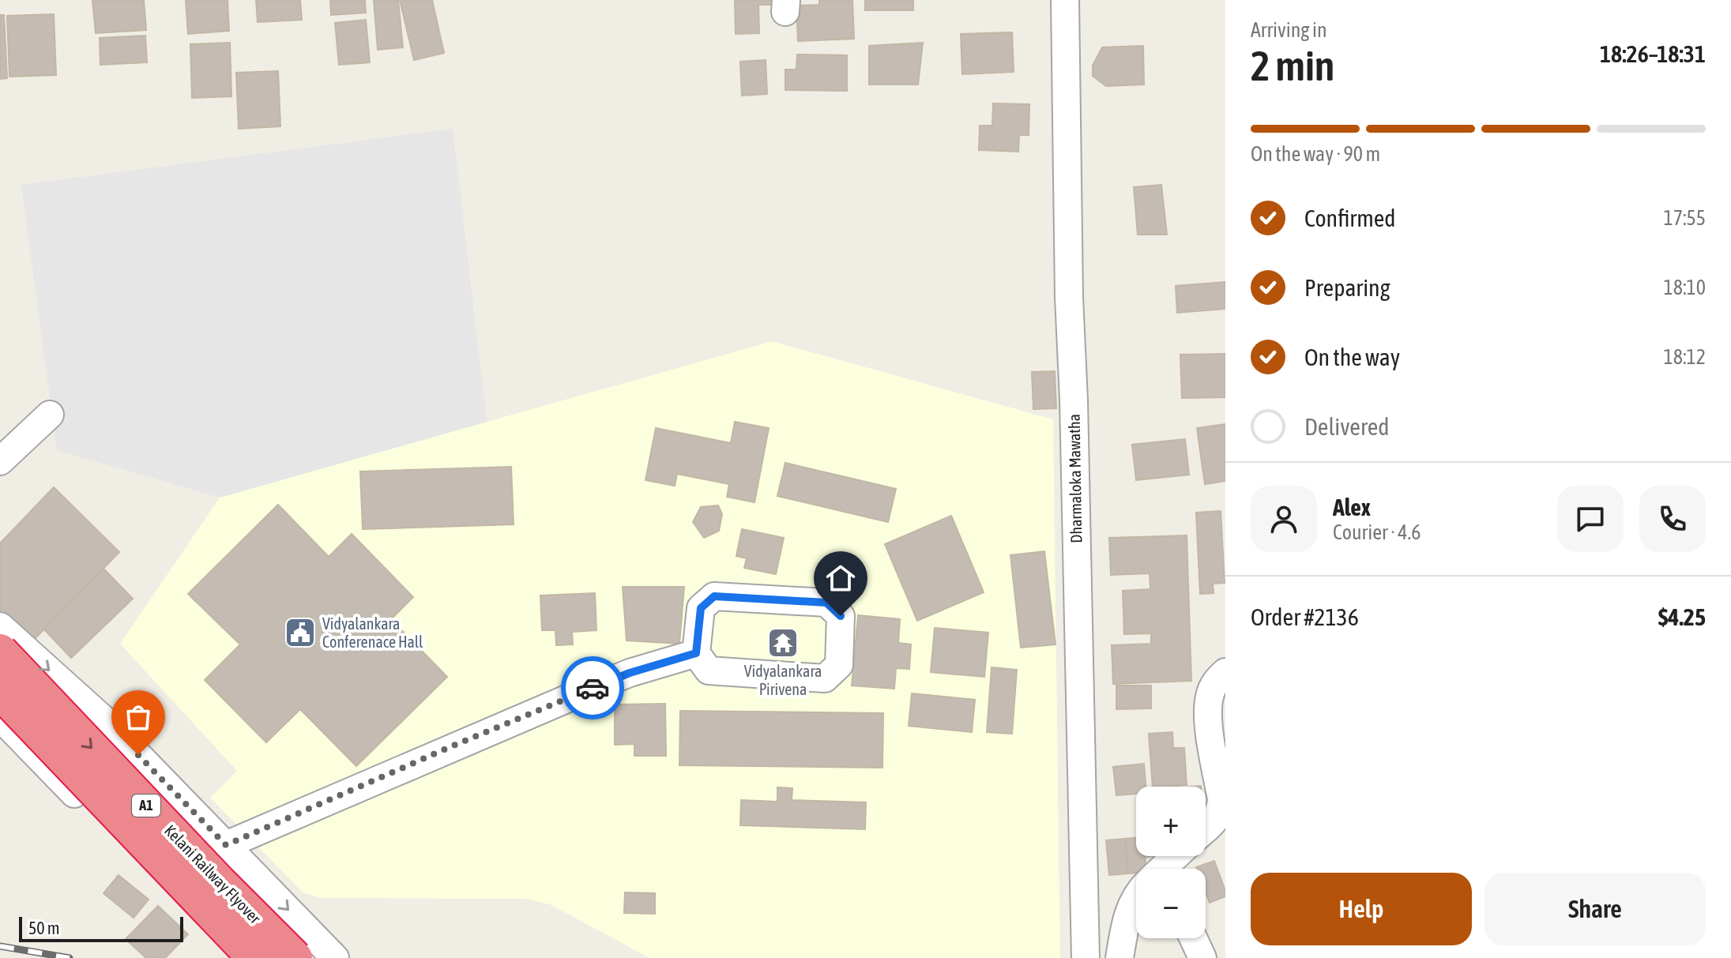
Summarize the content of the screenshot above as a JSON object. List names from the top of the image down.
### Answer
{
  "streets": {
    "highway": ["A1", "Kelani Railway Flyover"],
    "street": ["Dharmaloka Mawatha"]
  },
  "places": {
    "public building": ["Vidyalankara Conferenace Hall"],
    "temple": ["Vidyalankara Pirivena"]
  },
  "scale_bar": "50 m",
  "page": {
    "heading": ["2 min", "Arriving in", "18:26–18:31"],
    "panel": [
      "Alex",
      "Courier · 4.6",
      "Order #2136",
      "$4.25"
    ],
    "bar": "On the way · 90 m",
    "list": [
      ["Confirmed", "17:55"],
      ["Preparing", "18:10"],
      ["On the way", "18:12"],
      "Delivered"
    ],
    "map_buttons": ["+", "−"],
    "buttons": ["Help", "Share"],
    "scale": "50 m"
  }
}
